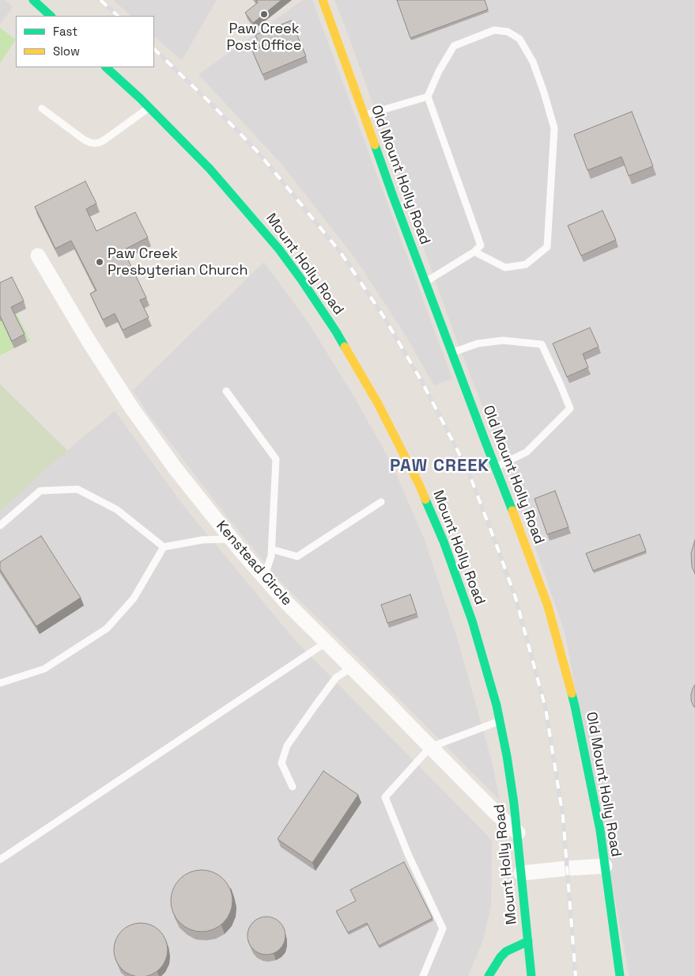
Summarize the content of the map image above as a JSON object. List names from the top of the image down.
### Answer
{
  "streets": {
    "street": ["Old Mount Holly Road", "Mount Holly Road", "Kenstead Circle"]
  },
  "crossings": [
    ["Mount Holly Road", "Kenstead Circle"]
  ],
  "districts": ["PAW CREEK"],
  "places": ["Paw Creek Post Office", "Paw Creek Presbyterian Church"],
  "legend": ["Fast", "Slow"]
}
